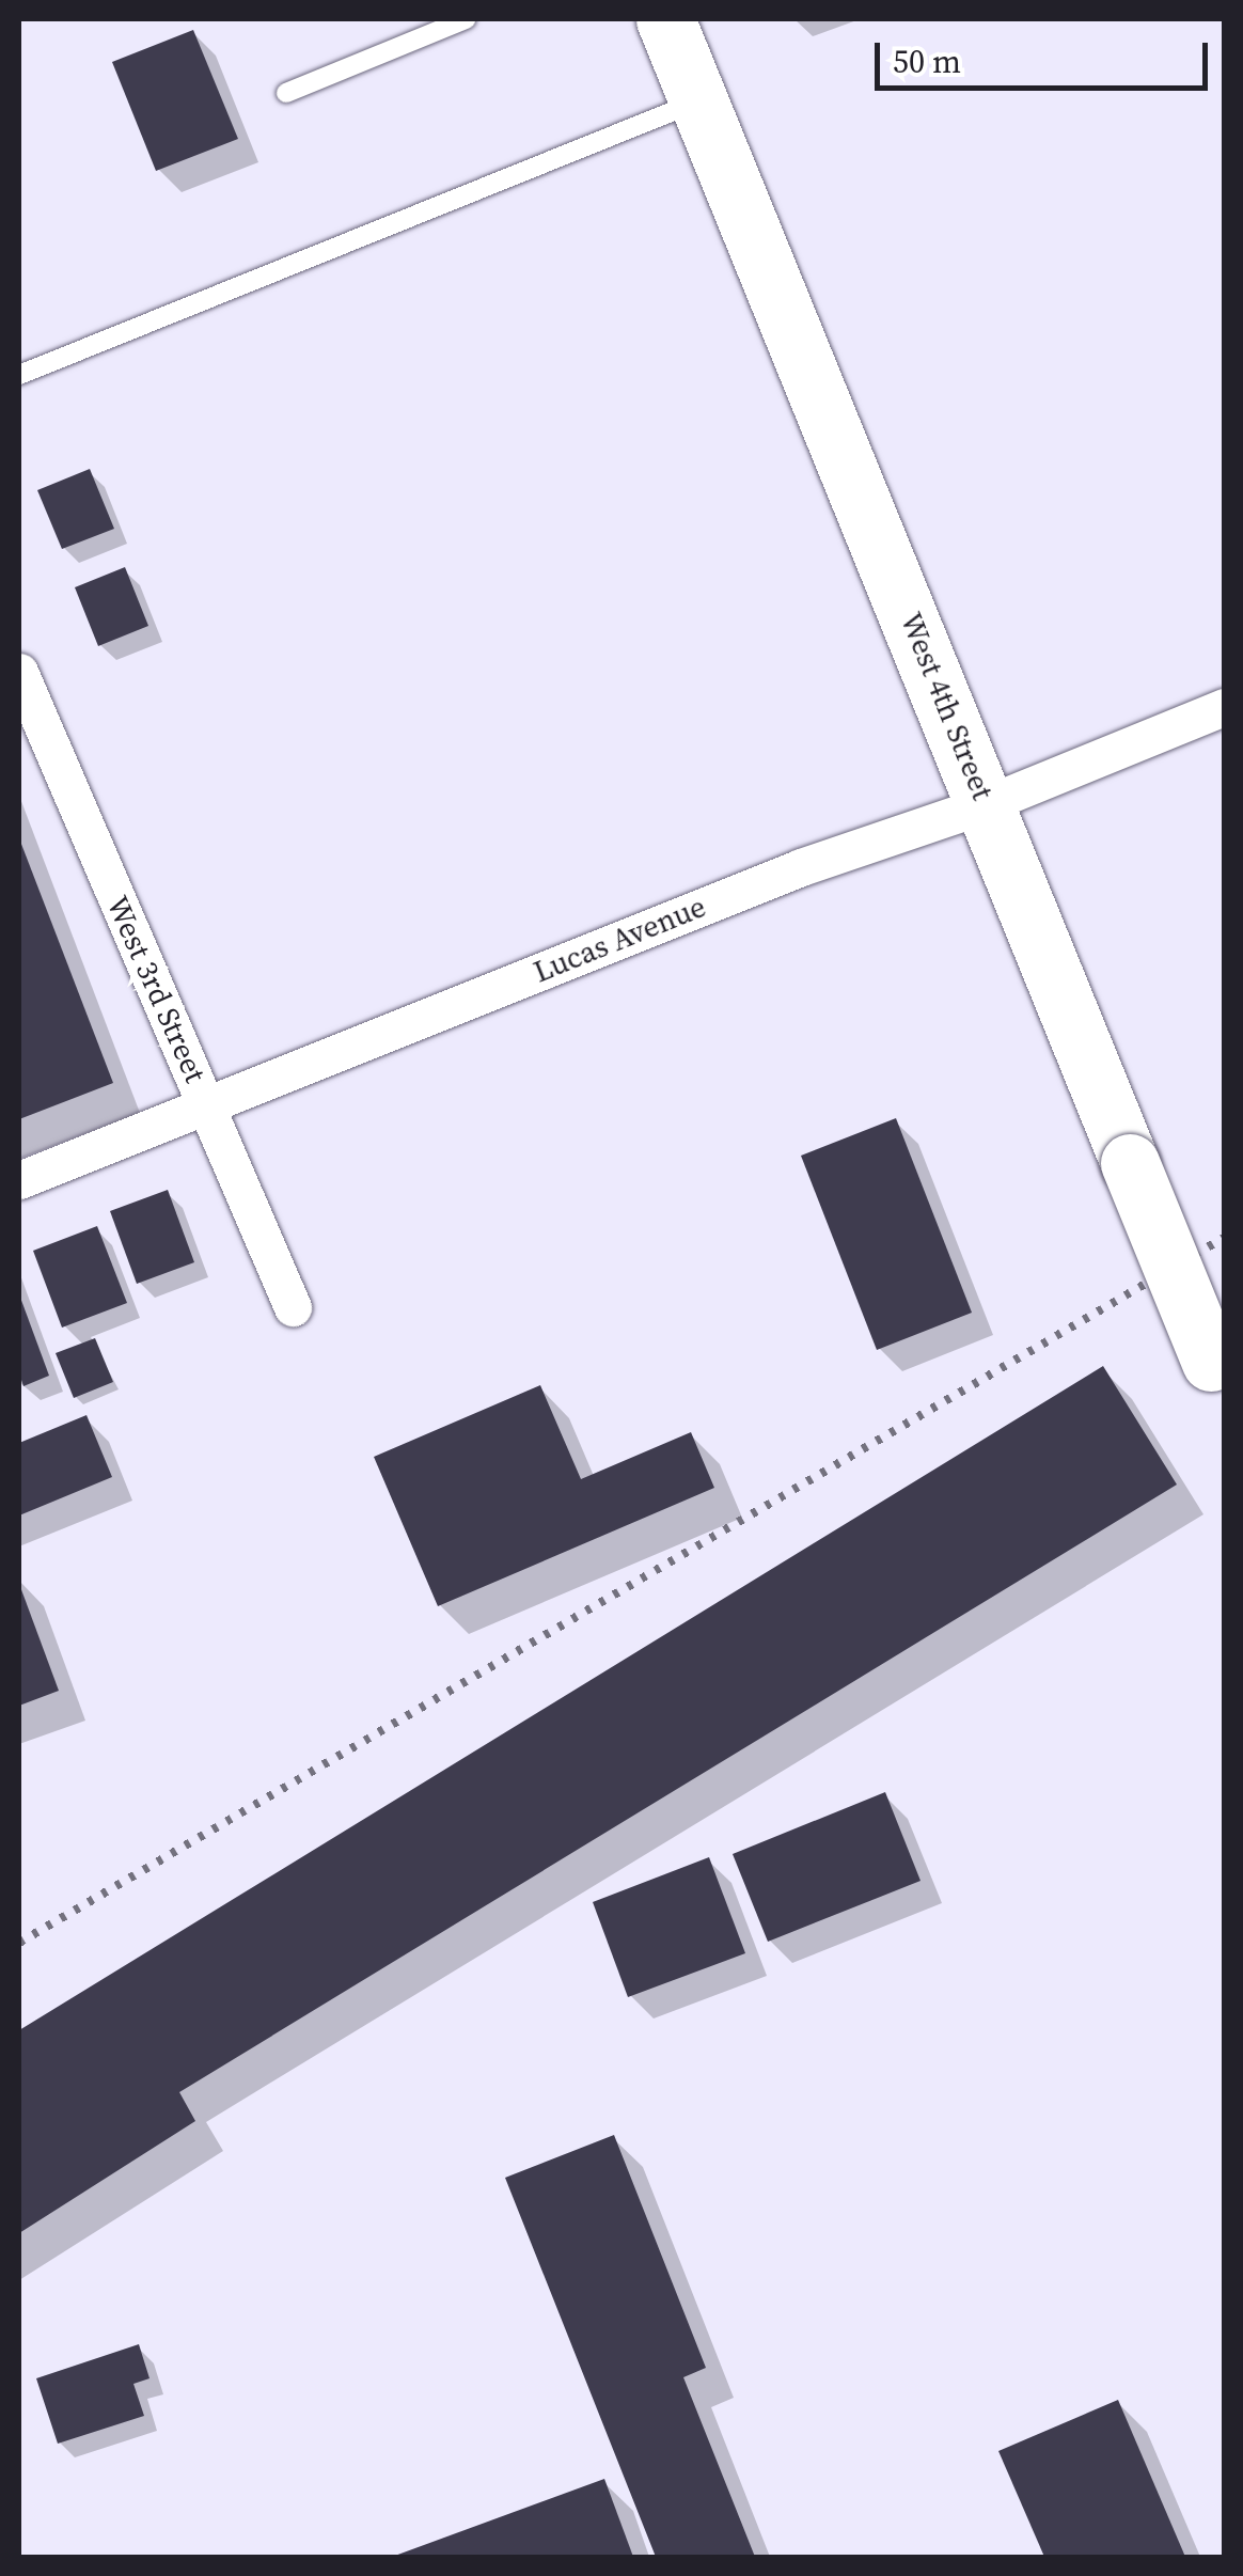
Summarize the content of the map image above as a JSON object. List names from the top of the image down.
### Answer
{
  "streets": {
    "main road": ["West 4th Street"],
    "street": ["Lucas Avenue", "West 3rd Street"]
  },
  "crossings": [
    ["West 4th Street", "Lucas Avenue"],
    ["Lucas Avenue", "West 3rd Street"]
  ],
  "scale_bar": "50 m"
}
